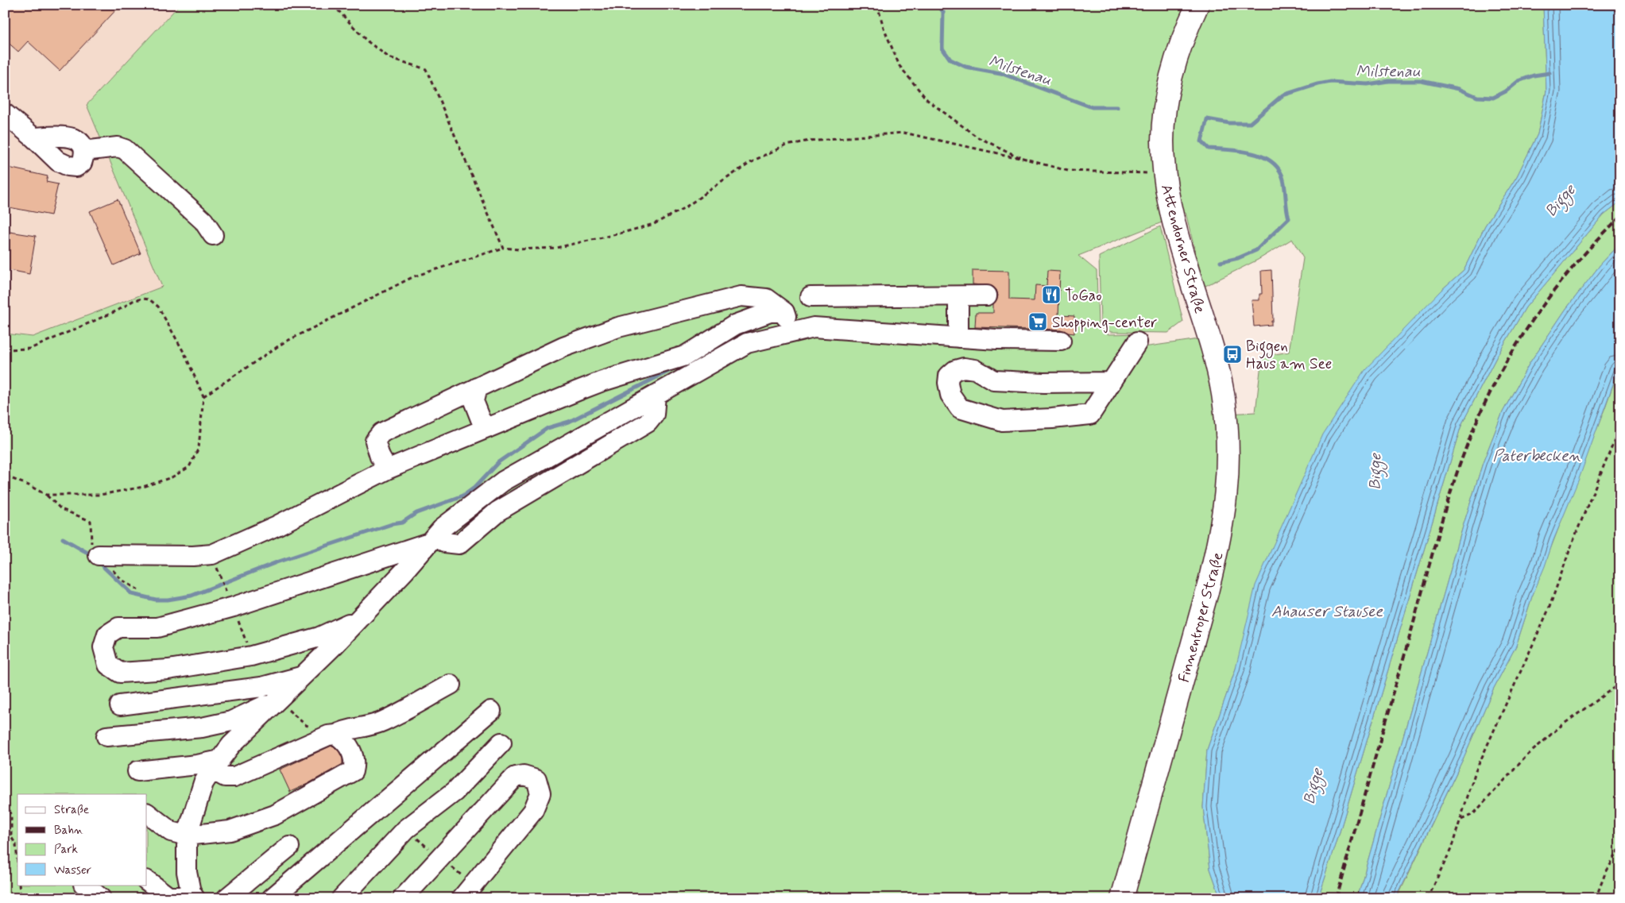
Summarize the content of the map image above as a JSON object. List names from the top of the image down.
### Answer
{
  "streets": {
    "main road": ["Attendorner Straße", "Finnentroper Straße"]
  },
  "crossings": [
    ["Attendorner Straße", "Finnentroper Straße"]
  ],
  "water": [
    "Milstenau",
    "Bigge",
    "Paterbecken",
    "Ahauser Stausee"
  ],
  "places": {
    "restaurant": ["ToGao"],
    "supermarket": ["Shopping-center"],
    "bus stop": ["Biggen Haus am See"]
  },
  "legend": [
    "Straße",
    "Bahn",
    "Park",
    "Wasser"
  ]
}
